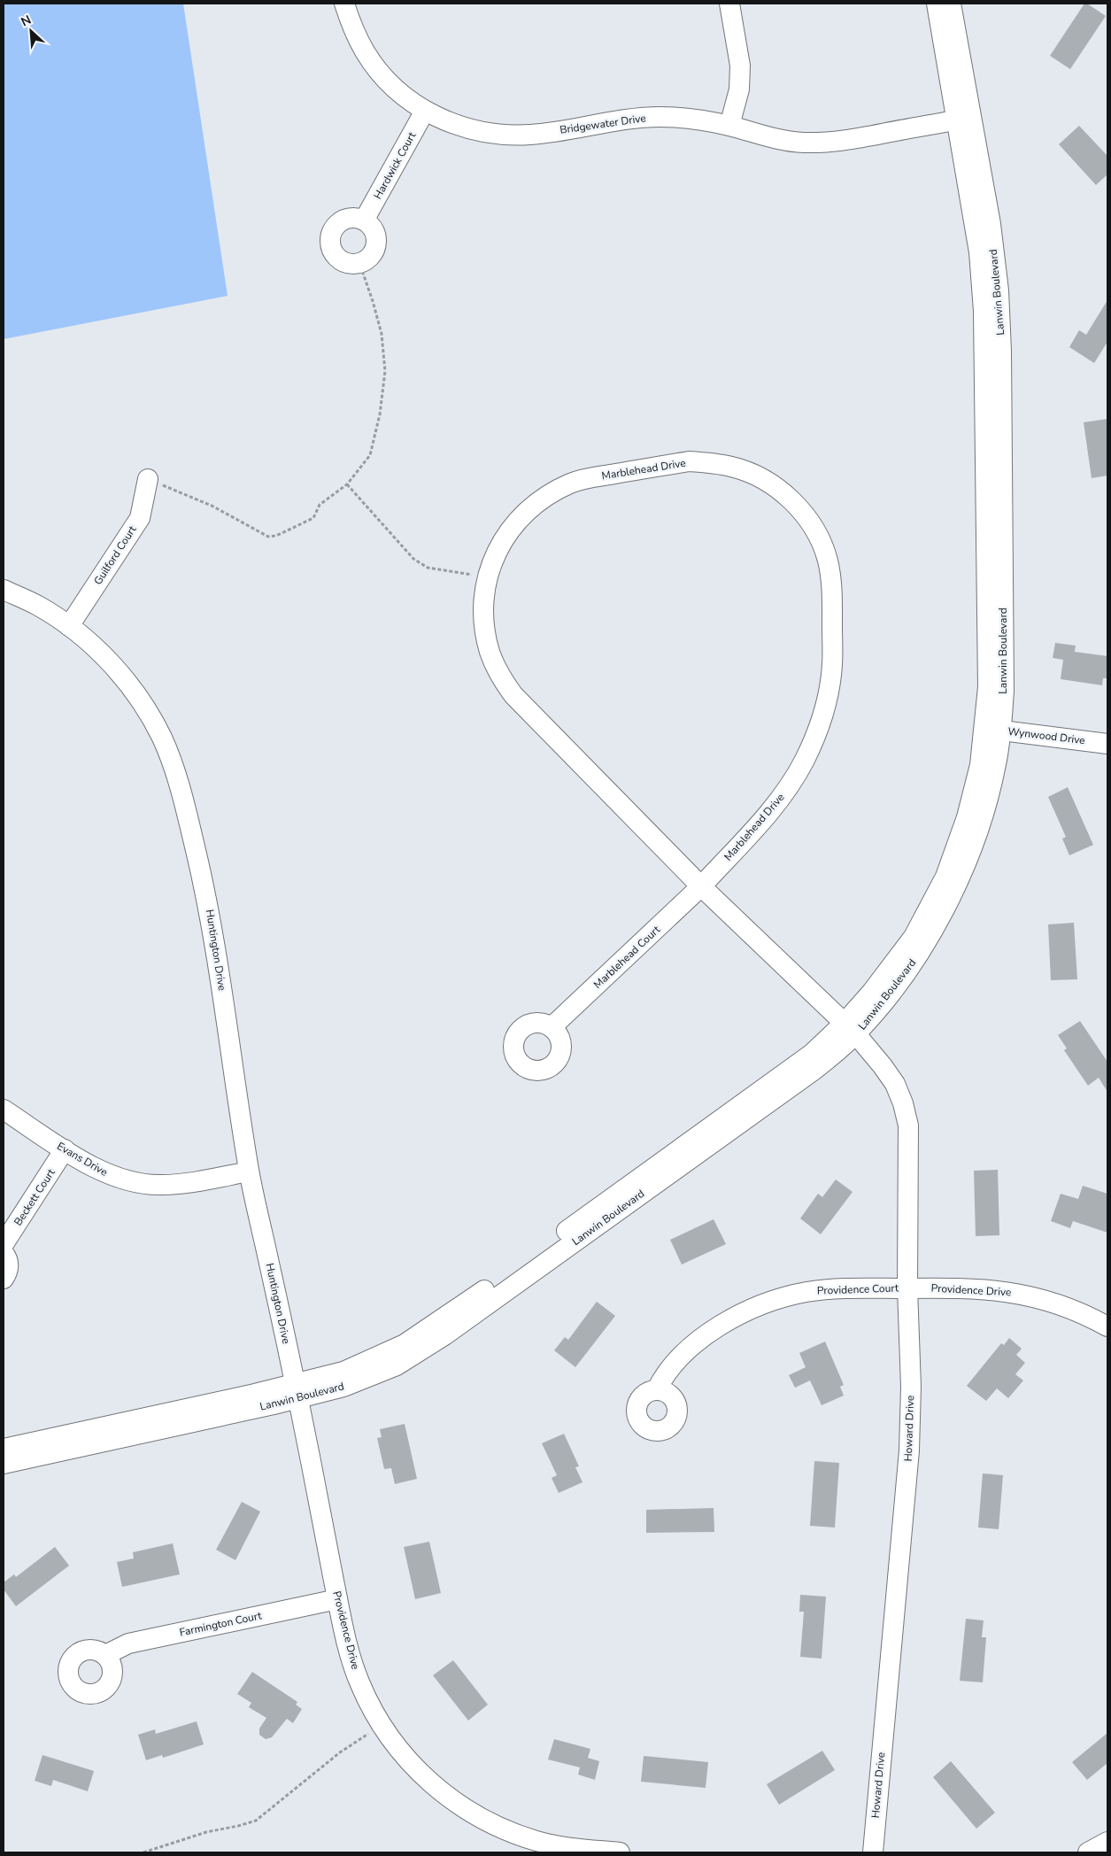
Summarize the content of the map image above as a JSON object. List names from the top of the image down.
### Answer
{
  "streets": {
    "street": [
      "Bridgewater Drive",
      "Hardwick Court",
      "Lanwin Boulevard",
      "Marblehead Drive",
      "Guilford Court",
      "Wynwood Drive",
      "Huntington Drive",
      "Marblehead Court",
      "Evans Drive",
      "Beckett Court",
      "Providence Court",
      "Providence Drive",
      "Howard Drive",
      "Farmington Court"
    ]
  },
  "crossings": [
    ["Bridgewater Drive", "Hardwick Court"],
    ["Bridgewater Drive", "Lanwin Boulevard"],
    ["Lanwin Boulevard", "Marblehead Drive"],
    ["Lanwin Boulevard", "Wynwood Drive"],
    ["Lanwin Boulevard", "Huntington Drive"],
    ["Lanwin Boulevard", "Providence Drive"],
    ["Lanwin Boulevard", "Howard Drive"],
    ["Marblehead Drive", "Marblehead Court"],
    ["Marblehead Drive", "Howard Drive"],
    ["Guilford Court", "Huntington Drive"],
    ["Huntington Drive", "Evans Drive"],
    ["Huntington Drive", "Providence Drive"],
    ["Evans Drive", "Beckett Court"],
    ["Providence Court", "Providence Drive"],
    ["Providence Court", "Howard Drive"],
    ["Providence Drive", "Howard Drive"],
    ["Providence Drive", "Farmington Court"]
  ],
  "north": "top left"
}
